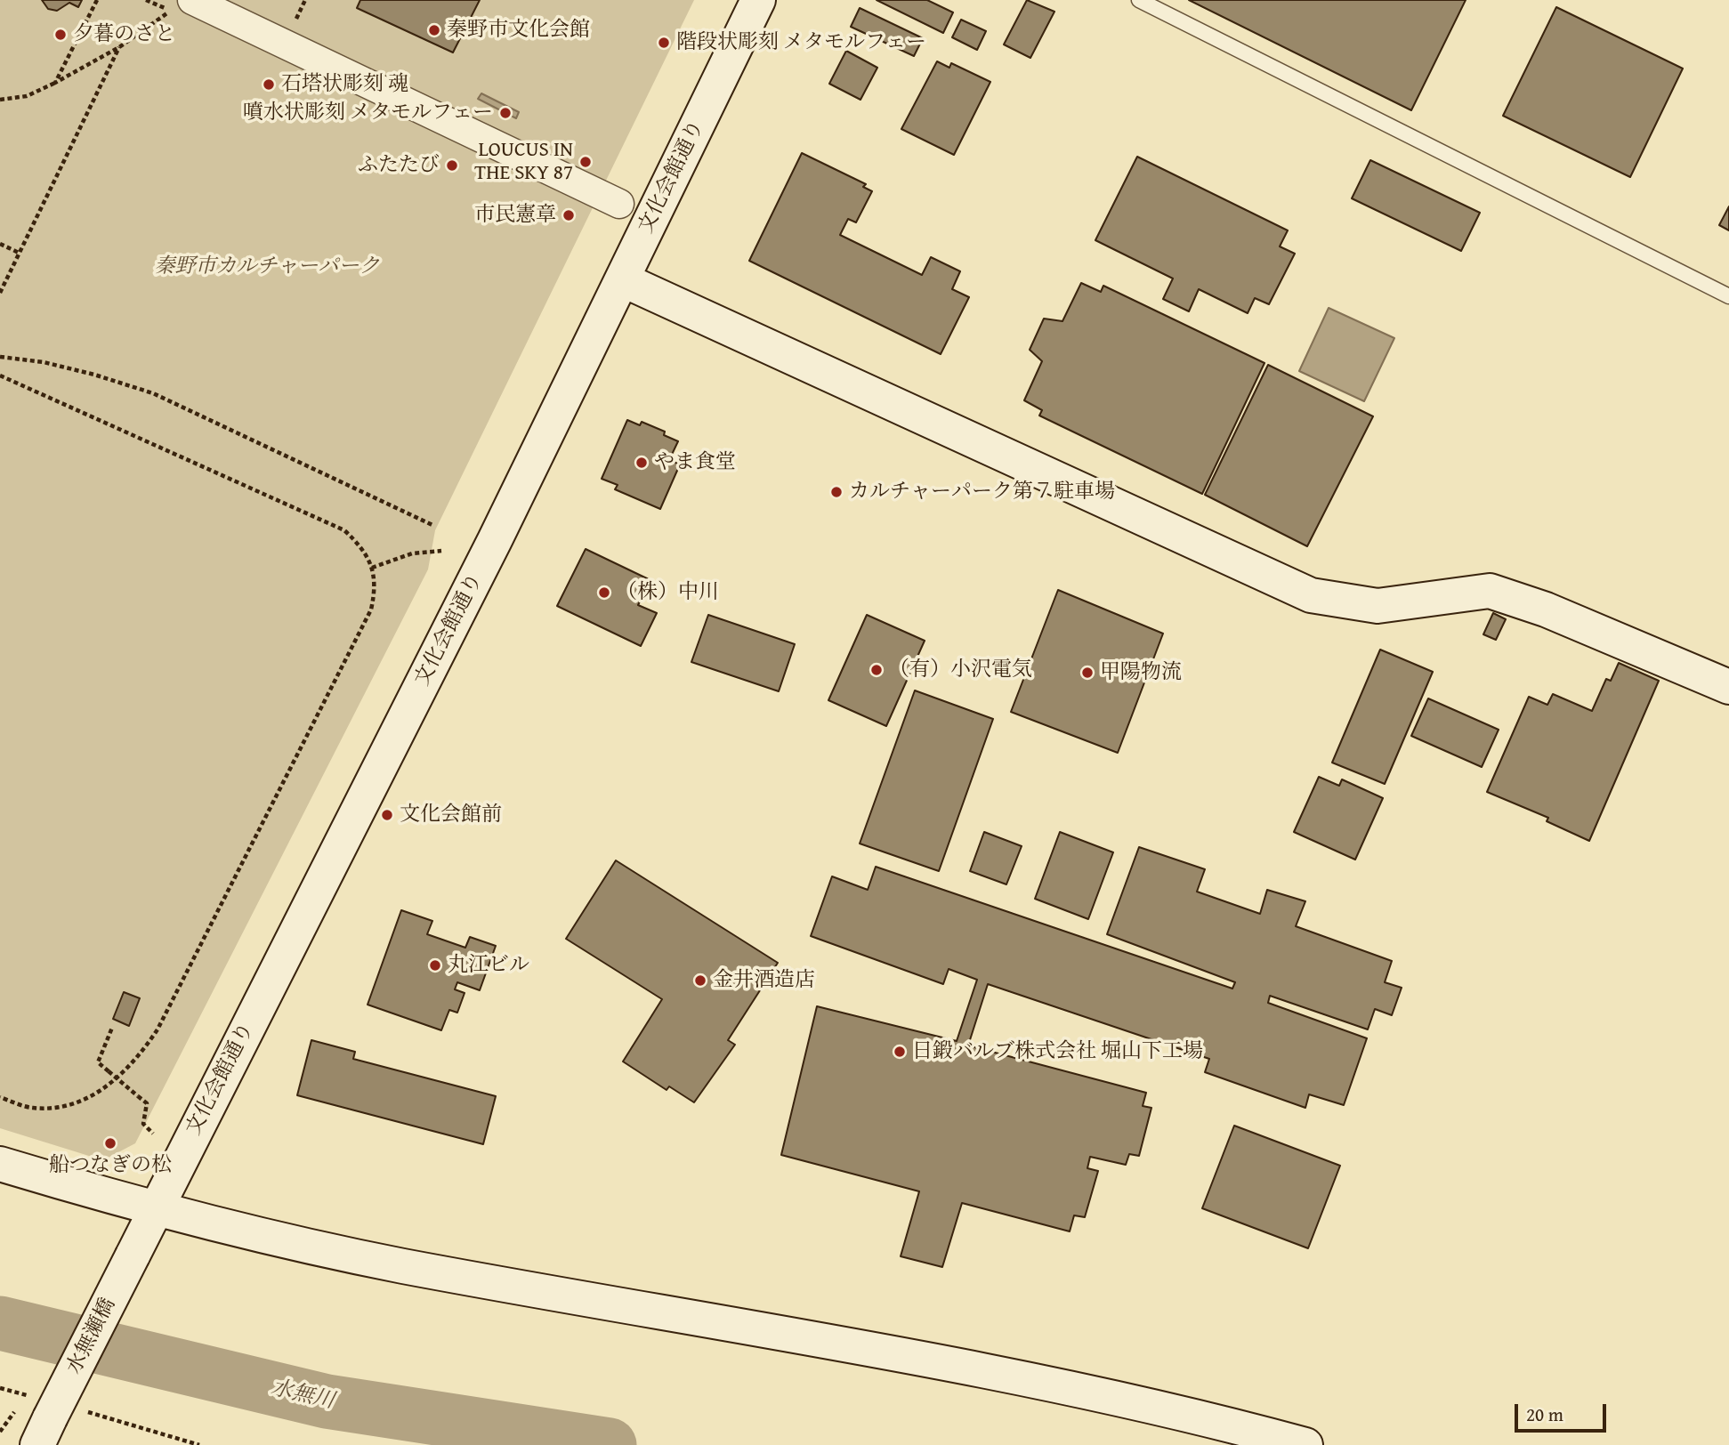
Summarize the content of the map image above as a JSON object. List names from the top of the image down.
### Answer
{
  "streets": {
    "street": ["文化会館通り", "水無瀬橋"]
  },
  "crossings": [
    ["文化会館通り", "水無瀬橋"]
  ],
  "water": ["水無川"],
  "parks": ["秦野市カルチャーパーク"],
  "places": [
    "秦野市文化会館",
    "夕暮のさと",
    "階段状彫刻 メタモルフェー",
    "石塔状彫刻 魂",
    "噴水状彫刻 メタモルフェー",
    "LOUCUS IN THE SKY 87",
    "ふたたび",
    "市民憲章",
    "やま食堂",
    "カルチャーパーク第７駐車場",
    "（株）中川",
    "（有）小沢電気",
    "甲陽物流",
    "文化会館前",
    "丸江ビル",
    "金井酒造店",
    "日鍛バルブ株式会社 堀山下工場",
    "船つなぎの松"
  ],
  "scale_bar": "20 m"
}
